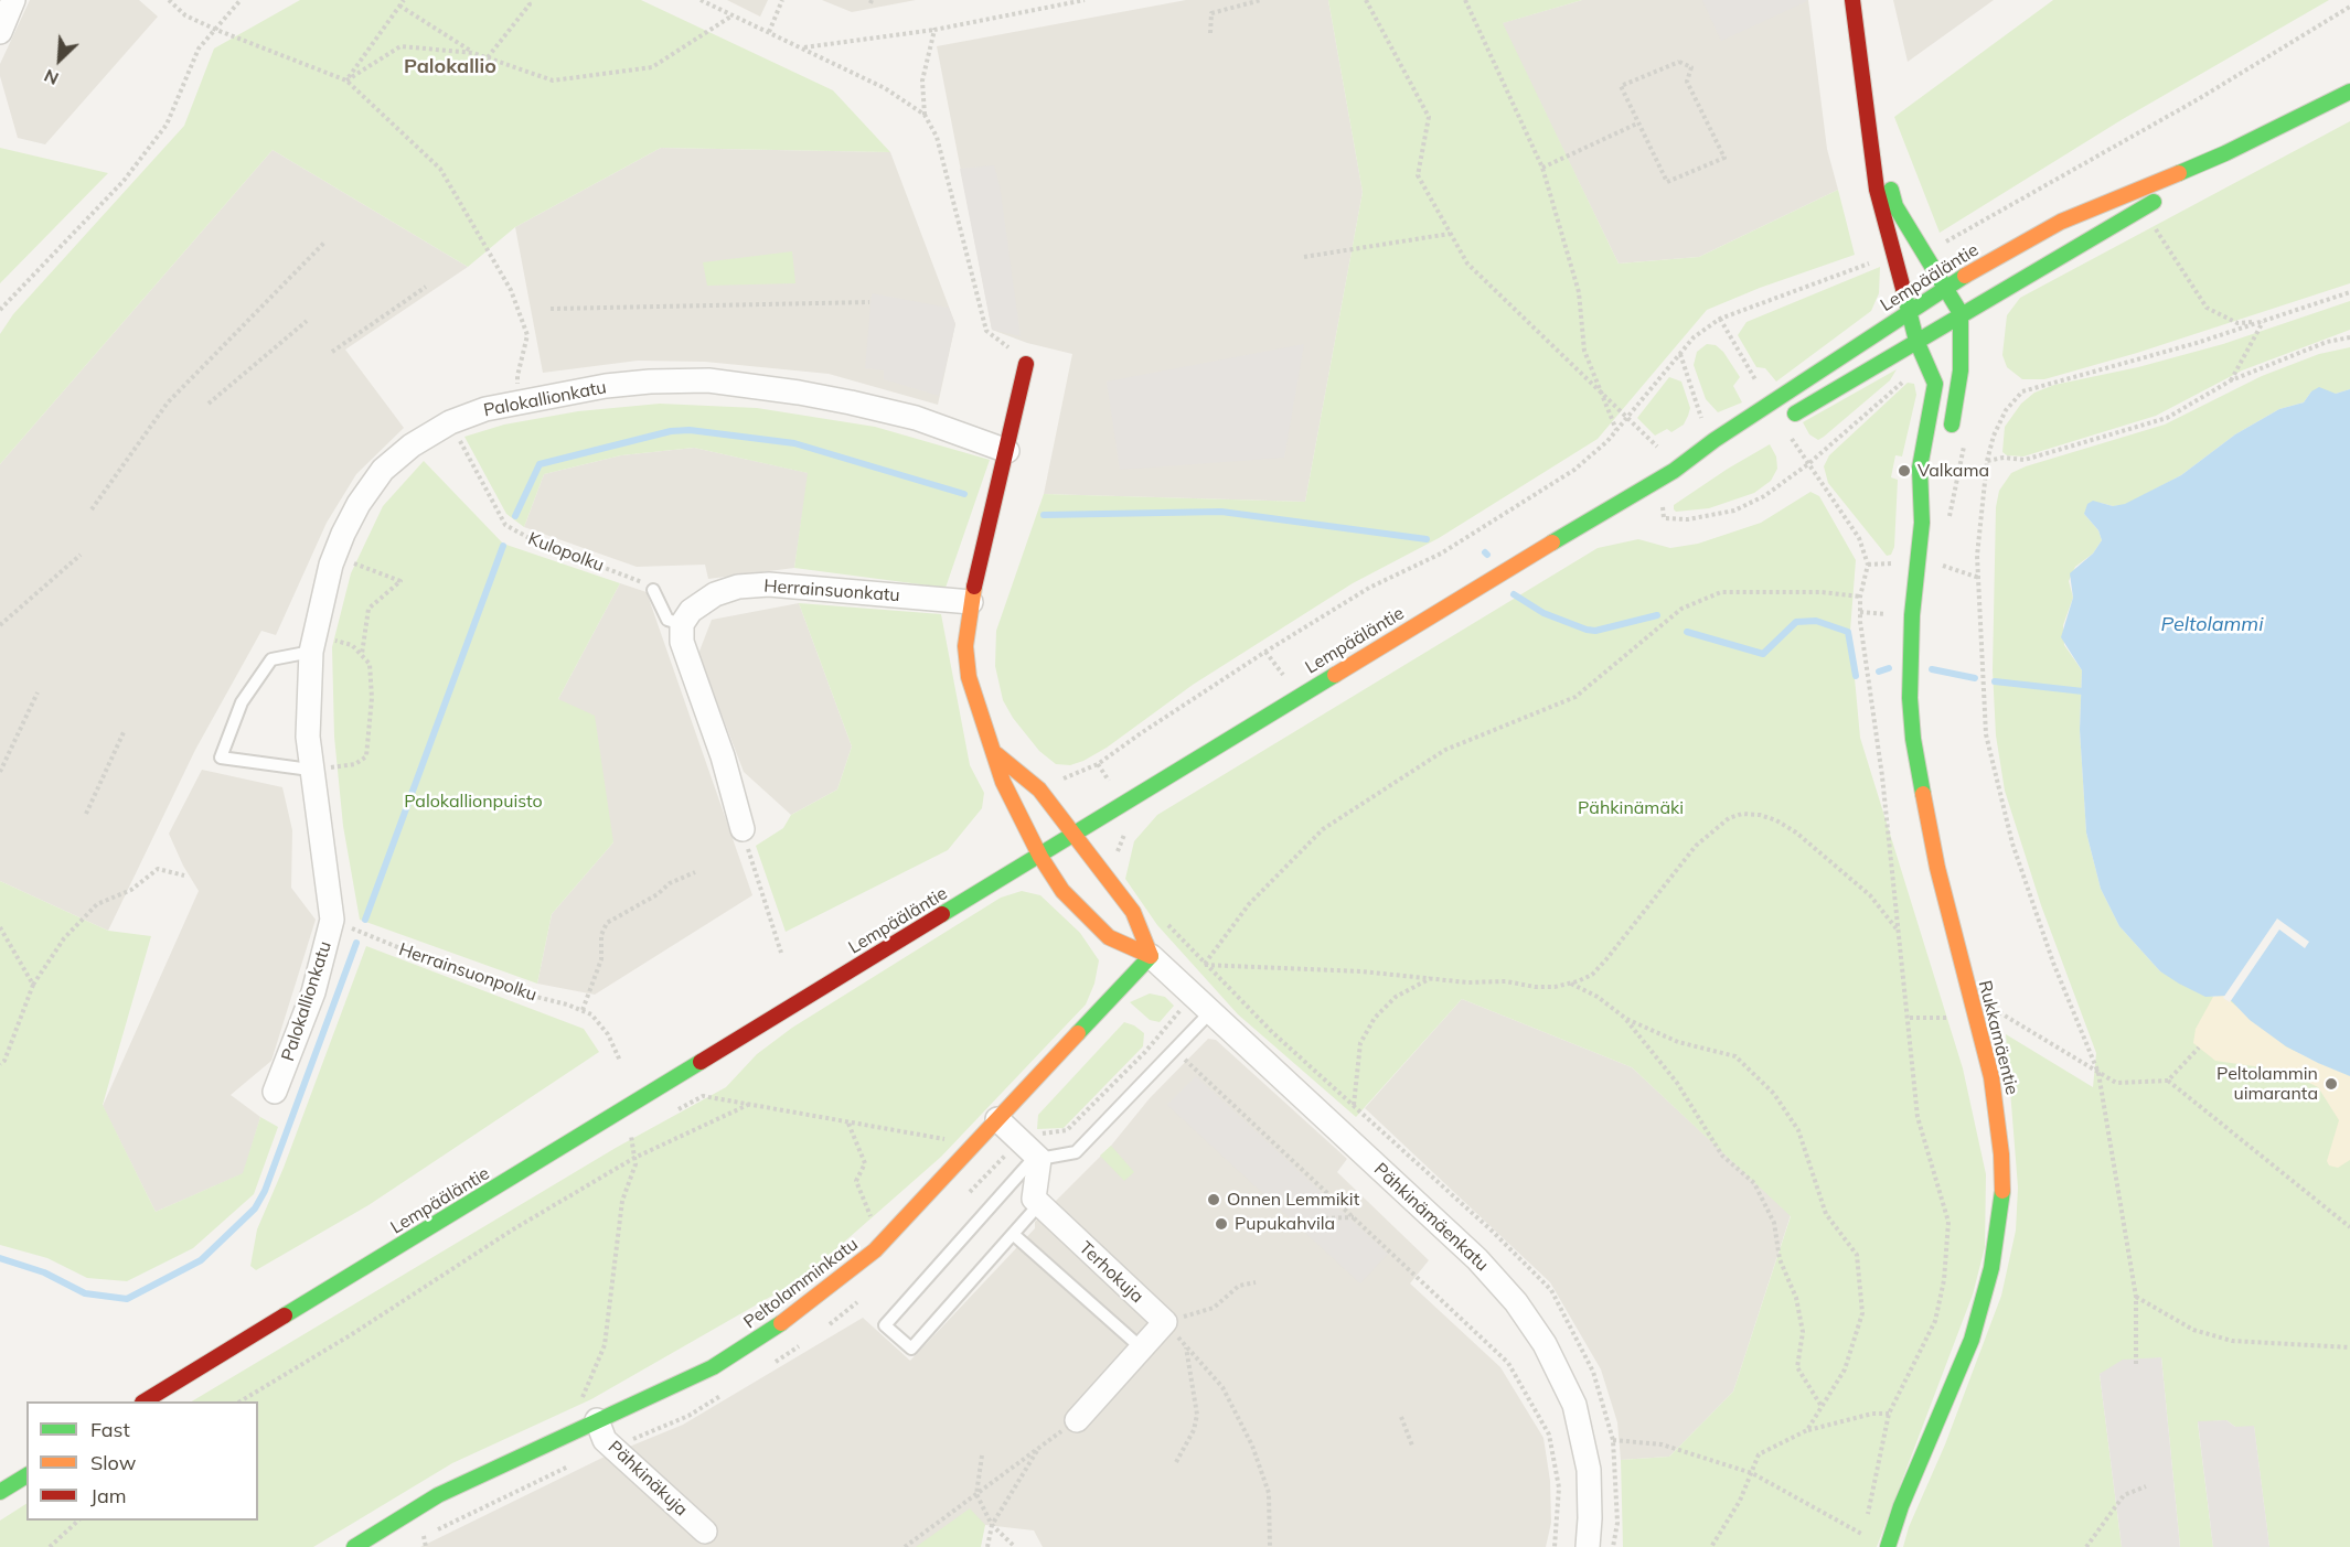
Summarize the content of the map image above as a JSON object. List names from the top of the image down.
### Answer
{
  "streets": {
    "main road": [
      "Lempääläntie",
      "Rukkamäentie",
      "Pähkinämäenkatu",
      "Peltolamminkatu"
    ],
    "street": [
      "Palokallionkatu",
      "Herrainsuonkatu",
      "Terhokuja",
      "Pähkinäkuja"
    ],
    "path": ["Kulopolku", "Herrainsuonpolku"]
  },
  "crossings": [
    ["Lempääläntie", "Rukkamäentie"],
    ["Lempääläntie", "Pähkinämäenkatu"],
    ["Palokallionkatu", "Kulopolku"],
    ["Palokallionkatu", "Herrainsuonpolku"],
    ["Pähkinämäenkatu", "Peltolamminkatu"],
    ["Peltolamminkatu", "Pähkinäkuja"]
  ],
  "districts": ["Palokallio"],
  "water": ["Peltolammi"],
  "parks": ["Palokallionpuisto", "Pähkinämäki"],
  "places": [
    "Valkama",
    "Peltolammin uimaranta",
    "Onnen Lemmikit",
    "Pupukahvila"
  ],
  "legend": ["Fast", "Slow", "Jam"],
  "north": "bottom left"
}
